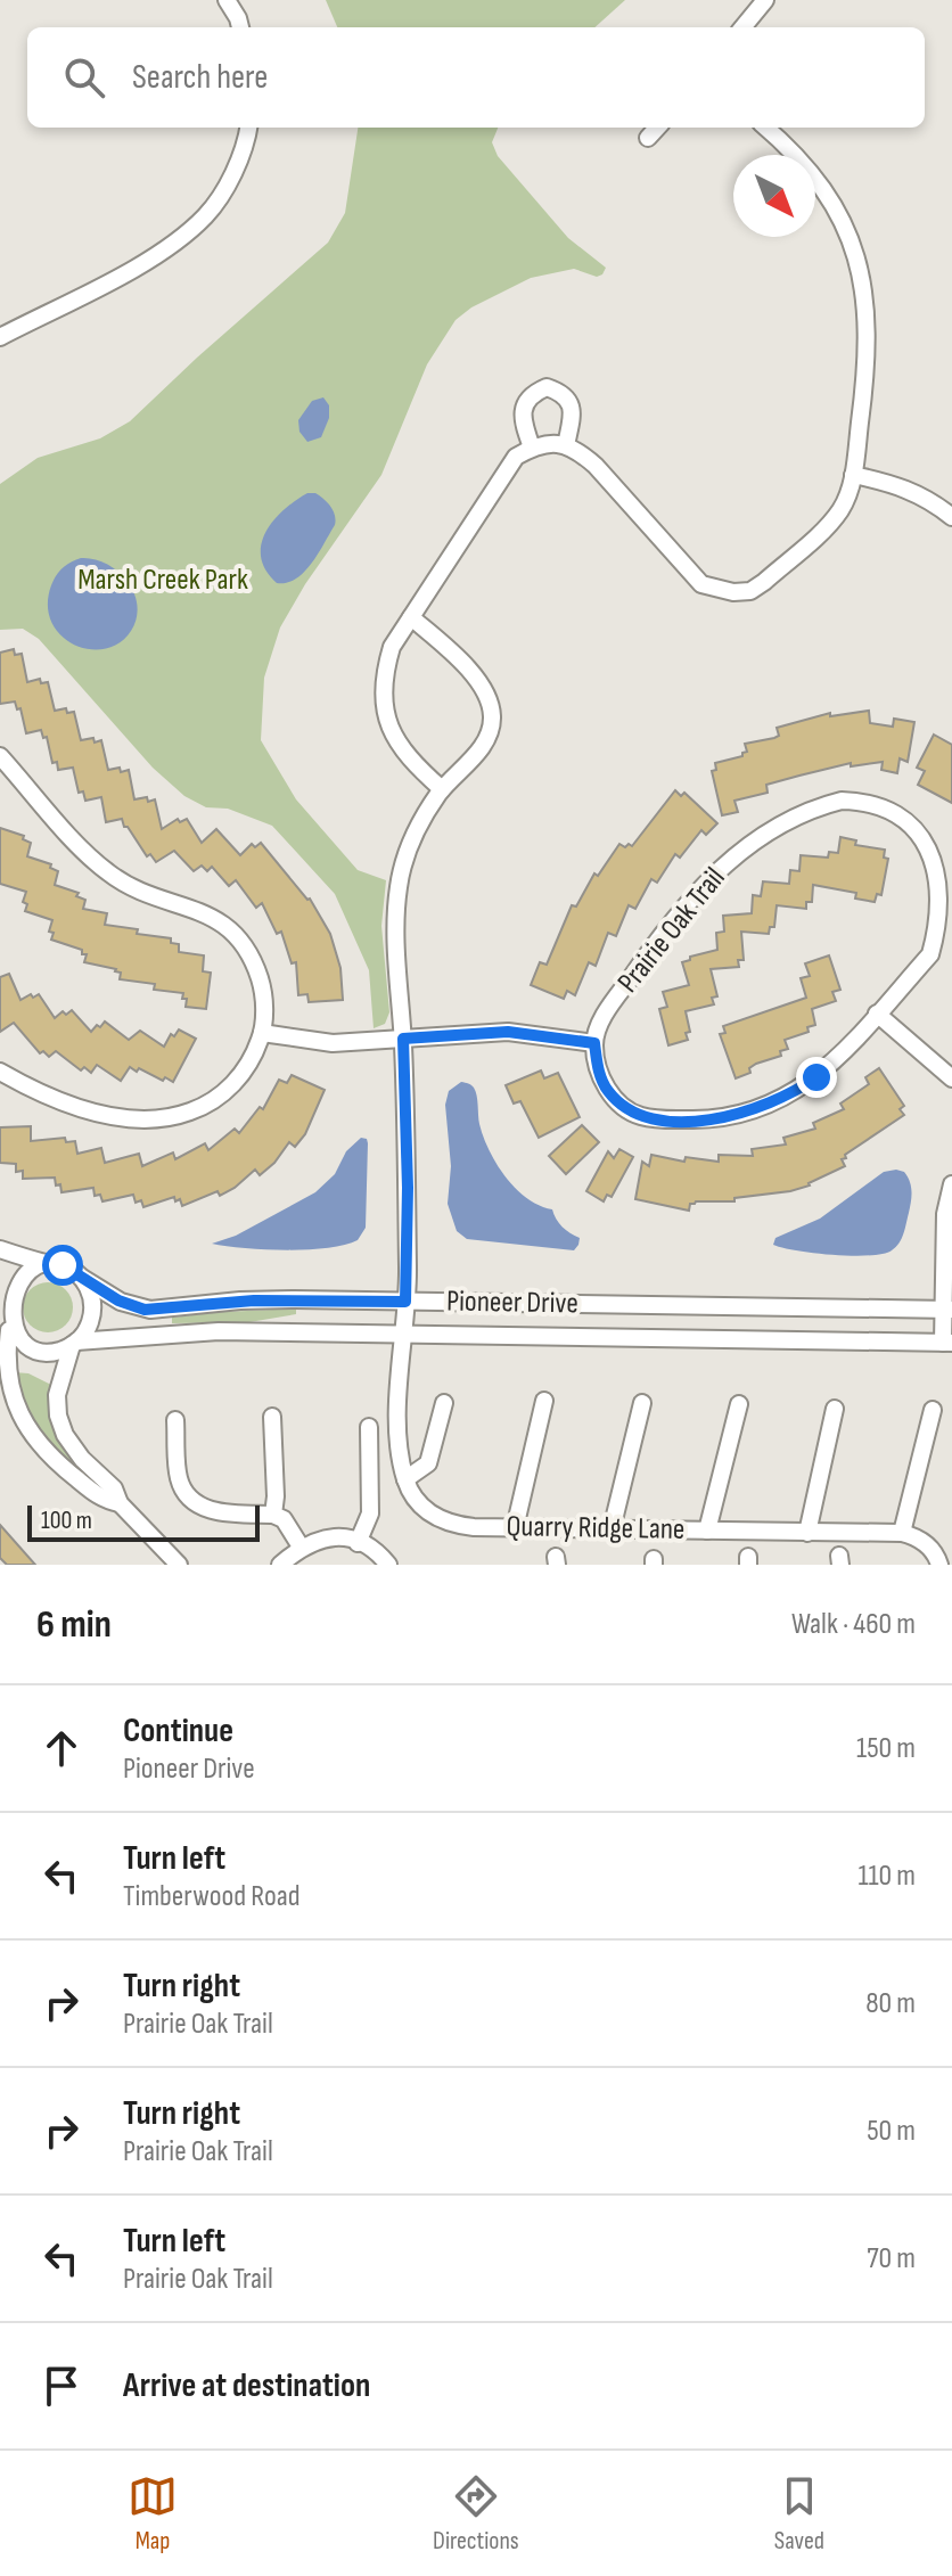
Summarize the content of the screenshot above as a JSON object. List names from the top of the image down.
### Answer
{
  "streets": {
    "street": ["Prairie Oak Trail", "Pioneer Drive", "Quarry Ridge Lane"]
  },
  "parks": ["Marsh Creek Park"],
  "scale_bar": "100 m",
  "north": "bottom right",
  "page": {
    "search": "Search here",
    "scale": "100 m",
    "heading": ["6 min", "Walk · 460 m"],
    "list": [
      ["Continue", "Pioneer Drive", "150 m"],
      ["Turn left", "Timberwood Road", "110 m"],
      ["Turn right", "Prairie Oak Trail", "80 m"],
      ["Turn right", "Prairie Oak Trail", "50 m"],
      ["Turn left", "Prairie Oak Trail", "70 m"],
      "Arrive at destination"
    ],
    "nav": ["Map", "Directions", "Saved"]
  }
}
